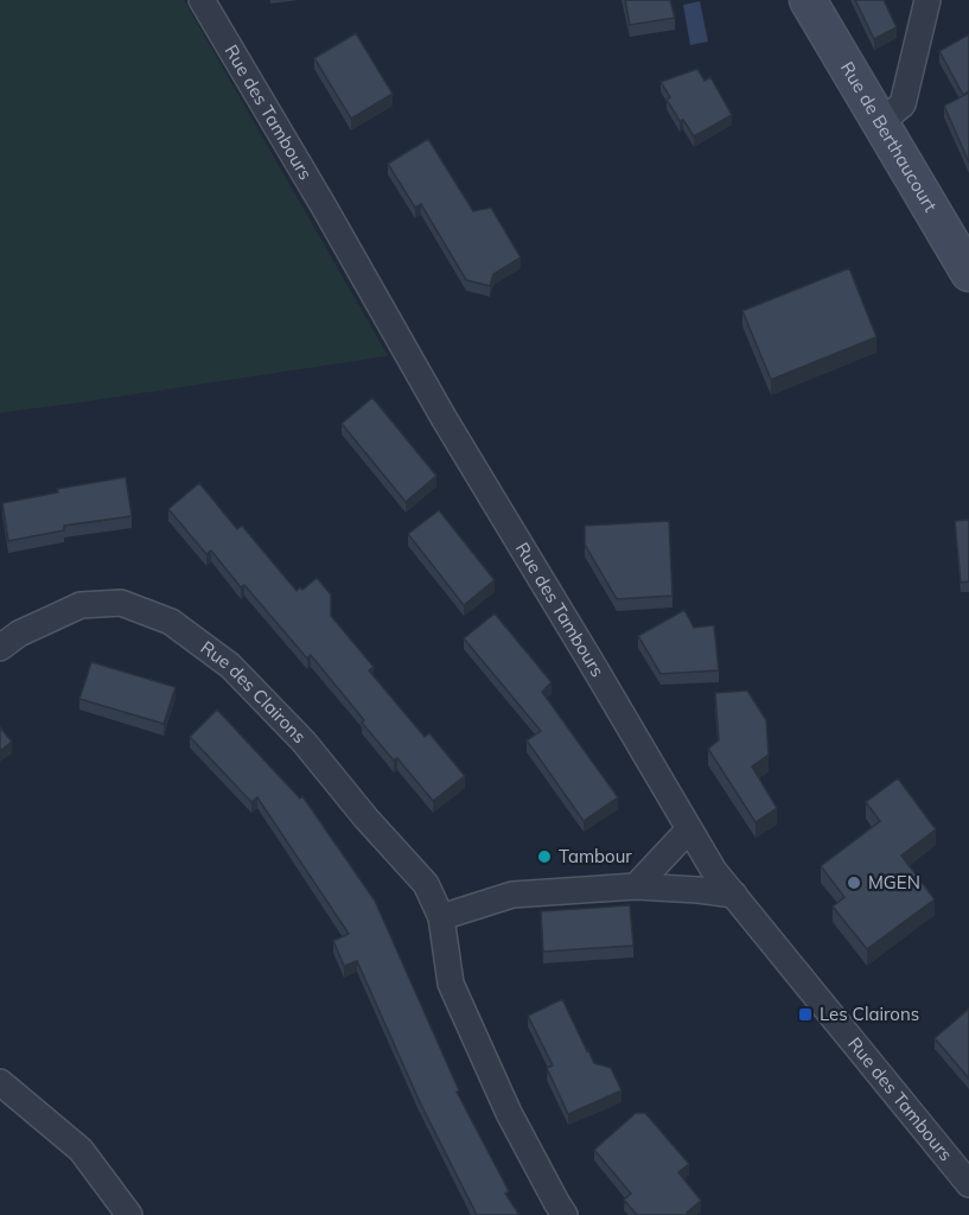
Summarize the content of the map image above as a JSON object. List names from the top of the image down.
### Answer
{
  "streets": {
    "main road": ["Rue de Berthaucourt"],
    "street": ["Rue des Tambours", "Rue des Clairons"]
  },
  "places": {
    "other": ["Tambour", "MGEN"],
    "transit": ["Les Clairons"]
  }
}
